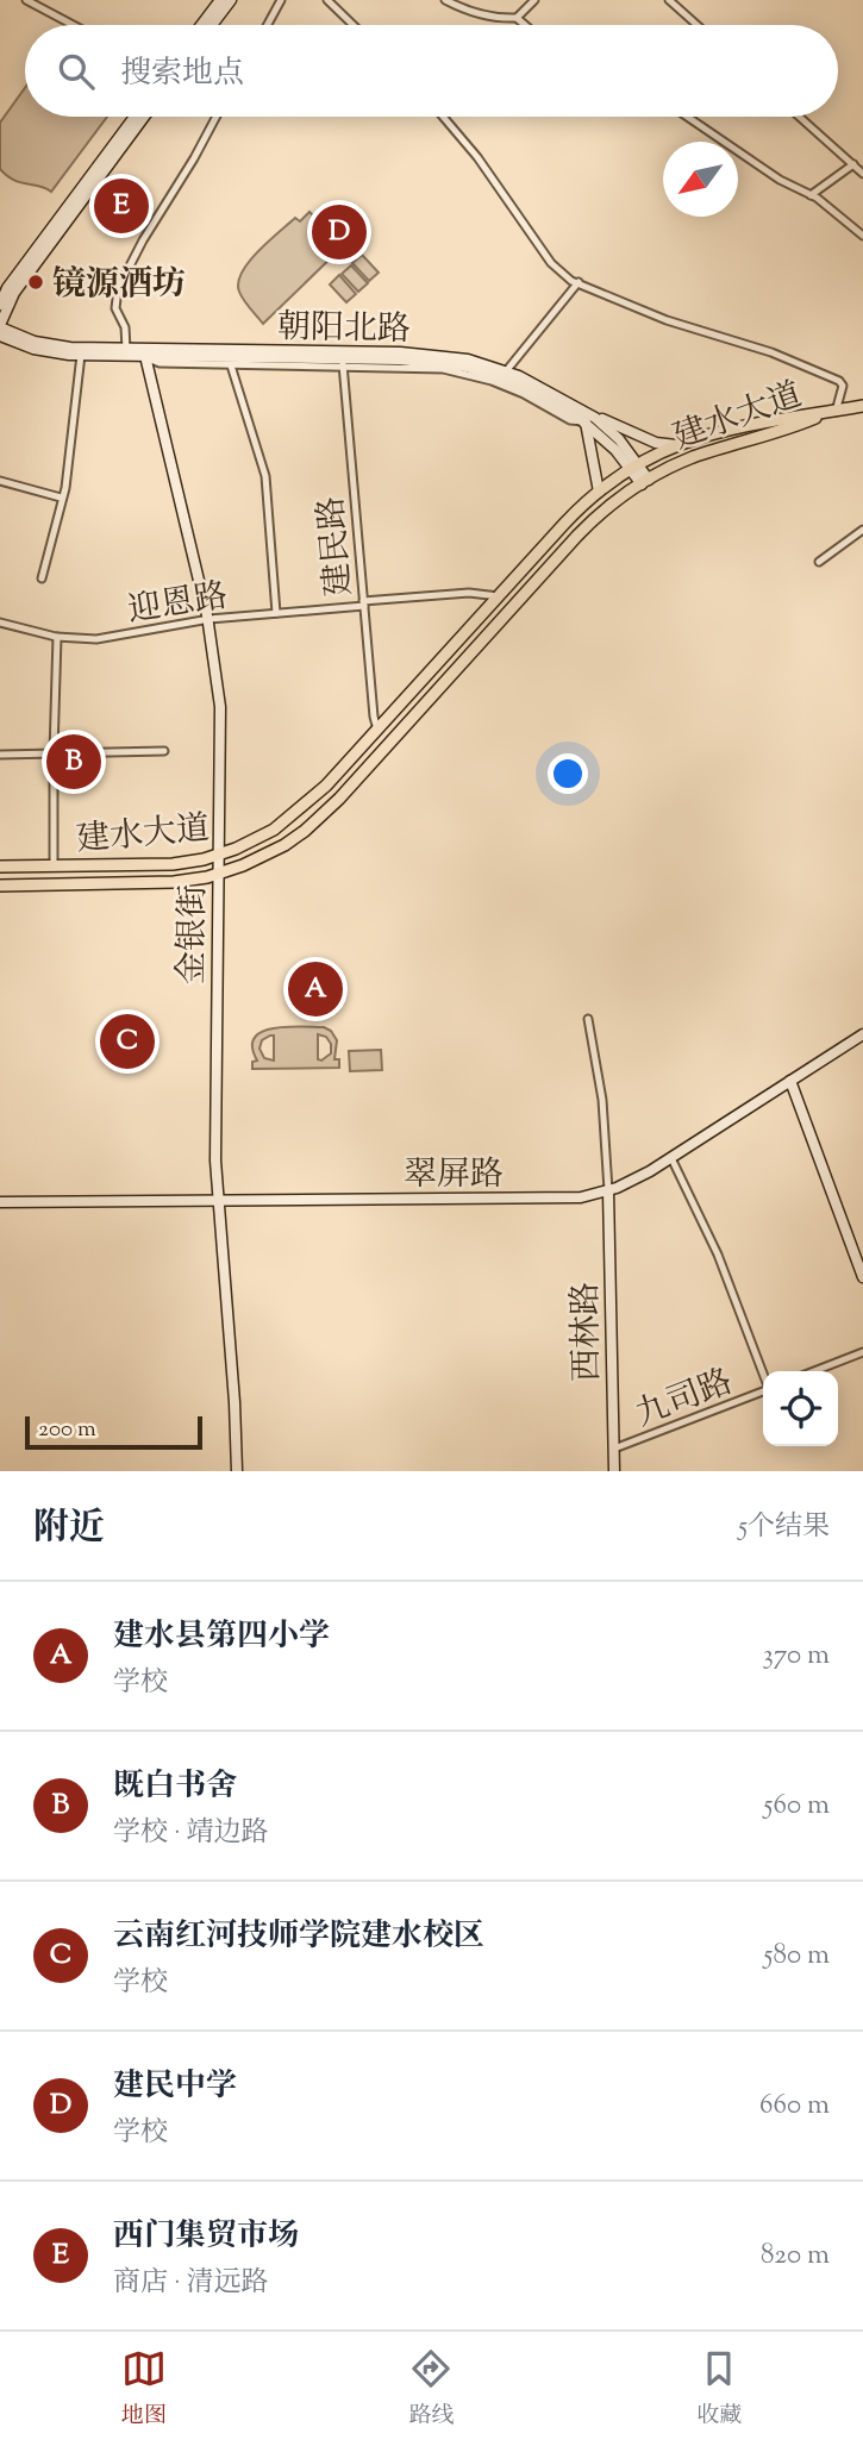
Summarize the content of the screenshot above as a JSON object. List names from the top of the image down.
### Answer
{
  "streets": {
    "main road": ["建水大道"],
    "street": [
      "朝阳北路",
      "建民路",
      "迎恩路",
      "金银街",
      "翠屏路",
      "西林路",
      "九司路"
    ]
  },
  "crossings": [
    ["朝阳北路", "建水大道"],
    ["朝阳北路", "建民路"],
    ["朝阳北路", "金银街"],
    ["建水大道", "建民路"],
    ["建水大道", "迎恩路"],
    ["建水大道", "金银街"],
    ["建民路", "迎恩路"],
    ["迎恩路", "金银街"],
    ["金银街", "翠屏路"],
    ["翠屏路", "西林路"],
    ["西林路", "九司路"]
  ],
  "places": ["镜源酒坊"],
  "scale_bar": "200 m",
  "north": "bottom left",
  "page": {
    "search": "搜索地点",
    "pins": [
      "E",
      "D",
      "B",
      "A",
      "C"
    ],
    "scale": "200 m",
    "heading": ["附近", "5个结果"],
    "list": [
      {
        "mark": "A",
        "name": "建水县第四小学",
        "note": "学校",
        "value": "370 m"
      },
      {
        "mark": "B",
        "name": "既白书舍",
        "note": "学校 · 靖边路",
        "value": "560 m"
      },
      {
        "mark": "C",
        "name": "云南红河技师学院建水校区",
        "note": "学校",
        "value": "580 m"
      },
      {
        "mark": "D",
        "name": "建民中学",
        "note": "学校",
        "value": "660 m"
      },
      {
        "mark": "E",
        "name": "西门集贸市场",
        "note": "商店 · 清远路",
        "value": "820 m"
      }
    ],
    "nav": ["地图", "路线", "收藏"]
  }
}
